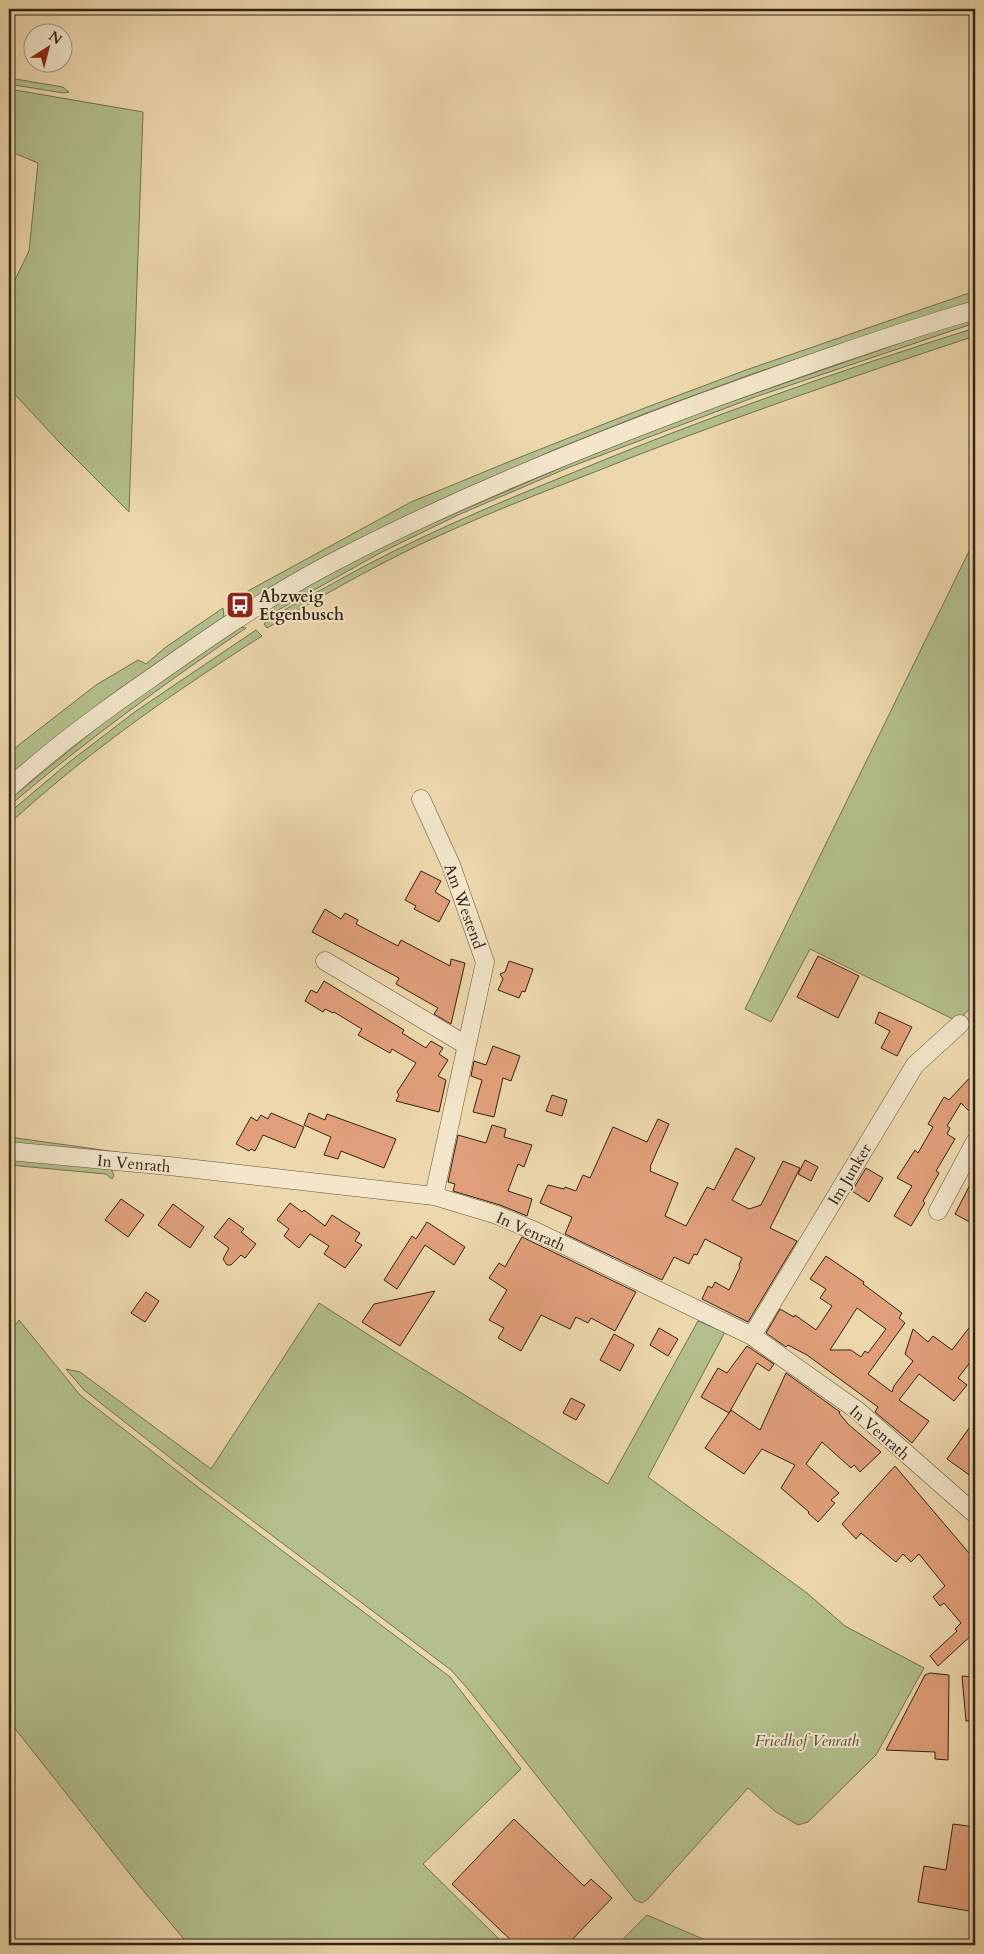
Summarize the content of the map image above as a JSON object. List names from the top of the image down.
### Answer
{
  "streets": {
    "street": ["Am Westend", "In Venrath", "Im Junker"]
  },
  "crossings": [
    ["Am Westend", "In Venrath"],
    ["In Venrath", "Im Junker"]
  ],
  "parks": ["Friedhof Venrath"],
  "places": {
    "bus stop": ["Abzweig Etgenbusch"]
  },
  "north": "top right"
}
